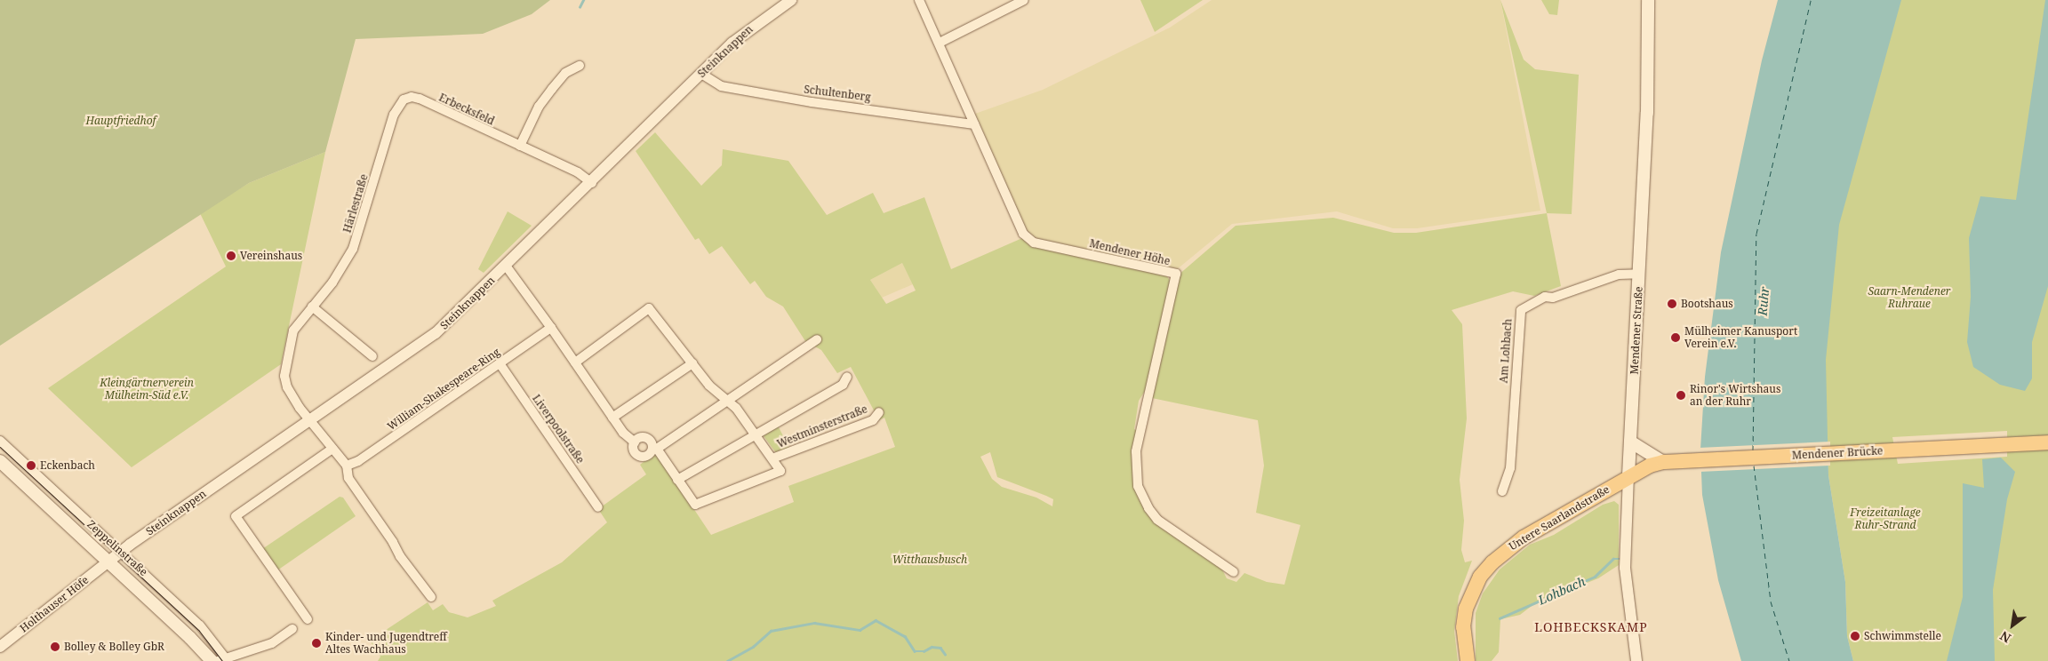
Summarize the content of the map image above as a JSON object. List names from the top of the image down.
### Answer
{
  "streets": {
    "main road": [
      "Mendener Straße",
      "Mendener Brücke",
      "Untere Saarlandstraße",
      "Zeppelinstraße"
    ],
    "street": [
      "Steinknappen",
      "Schultenberg",
      "Erbecksfeld",
      "Härlestraße",
      "Mendener Höhe",
      "Am Lohbach",
      "William-Shakespeare-Ring",
      "Westminsterstraße",
      "Liverpoolstraße",
      "Holthauser Höfe"
    ]
  },
  "crossings": [
    ["Steinknappen", "Schultenberg"],
    ["Steinknappen", "Erbecksfeld"],
    ["Steinknappen", "Härlestraße"],
    ["Steinknappen", "Zeppelinstraße"],
    ["Steinknappen", "Holthauser Höfe"],
    ["Schultenberg", "Mendener Höhe"],
    ["Erbecksfeld", "Härlestraße"],
    ["Mendener Straße", "Am Lohbach"],
    ["Mendener Straße", "Mendener Brücke"],
    ["Mendener Straße", "Untere Saarlandstraße"],
    ["William-Shakespeare-Ring", "Liverpoolstraße"],
    ["Mendener Brücke", "Untere Saarlandstraße"],
    ["Zeppelinstraße", "Holthauser Höfe"]
  ],
  "districts": ["LOHBECKSKAMP"],
  "water": ["Ruhr", "Lohbach"],
  "parks": [
    "Hauptfriedhof",
    "Saarn-Mendener Ruhraue",
    "Kleingärtnerverein Mülheim-Süd e.V.",
    "Freizeitanlage Ruhr-Strand",
    "Witthausbusch"
  ],
  "places": [
    "Vereinshaus",
    "Bootshaus",
    "Mülheimer Kanusport Verein e.V.",
    "Rinor's Wirtshaus an der Ruhr",
    "Eckenbach",
    "Schwimmstelle",
    "Kinder- und Jugendtreff Altes Wachhaus",
    "Bolley & Bolley GbR"
  ],
  "north": "bottom left"
}
